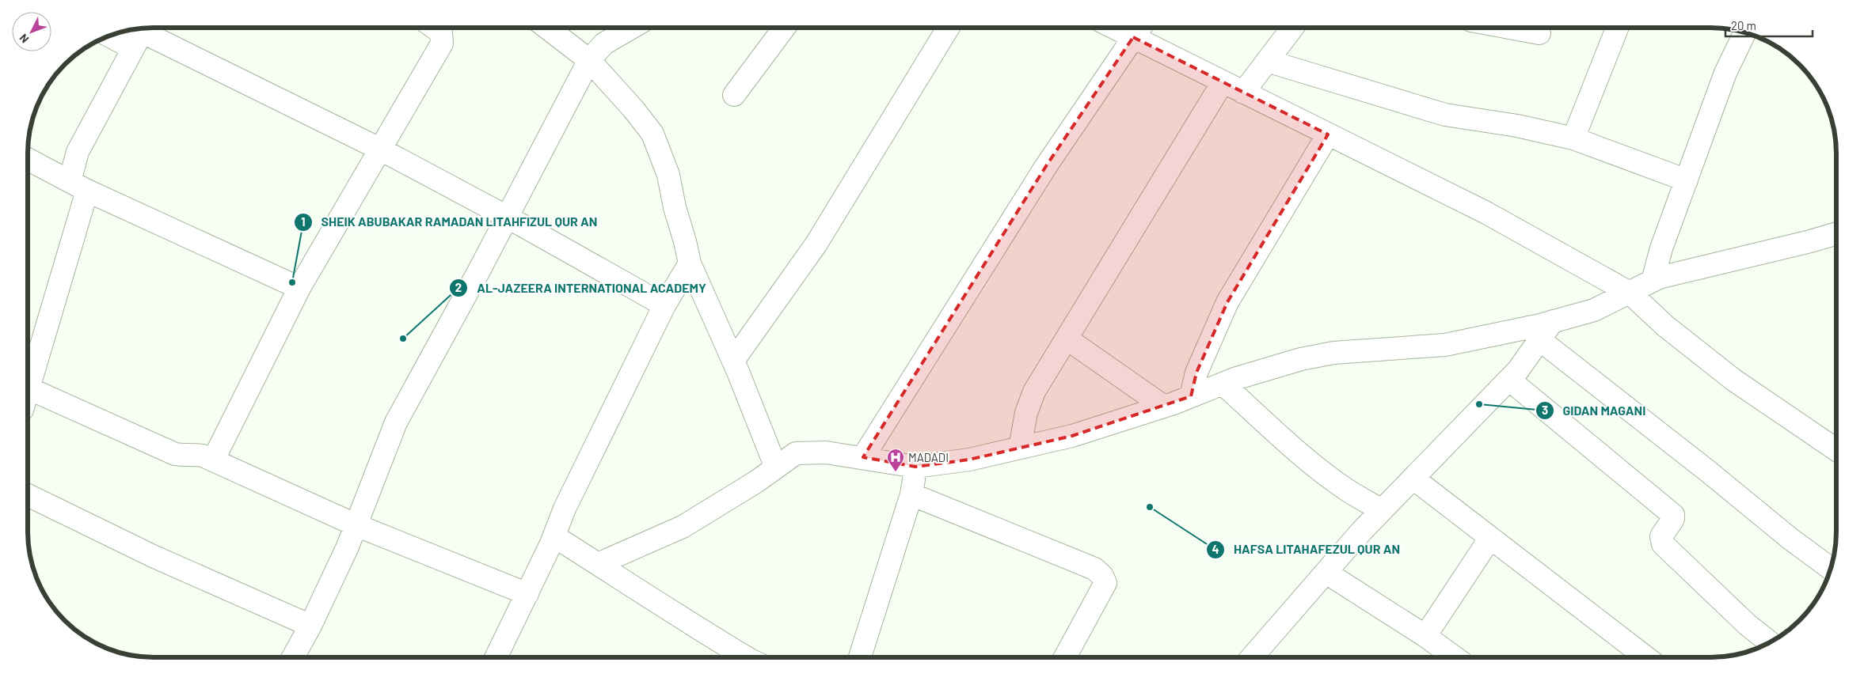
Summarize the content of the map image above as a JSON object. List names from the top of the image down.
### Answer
{
  "places": {
    "other": [
      "SHEIK ABUBAKAR RAMADAN LITAHFIZUL QUR AN",
      "AL-JAZEERA INTERNATIONAL ACADEMY",
      "GIDAN MAGANI",
      "HAFSA LITAHAFEZUL QUR AN"
    ],
    "hospital": ["MADADI"]
  },
  "scale_bar": "20 m",
  "north": "bottom left"
}
